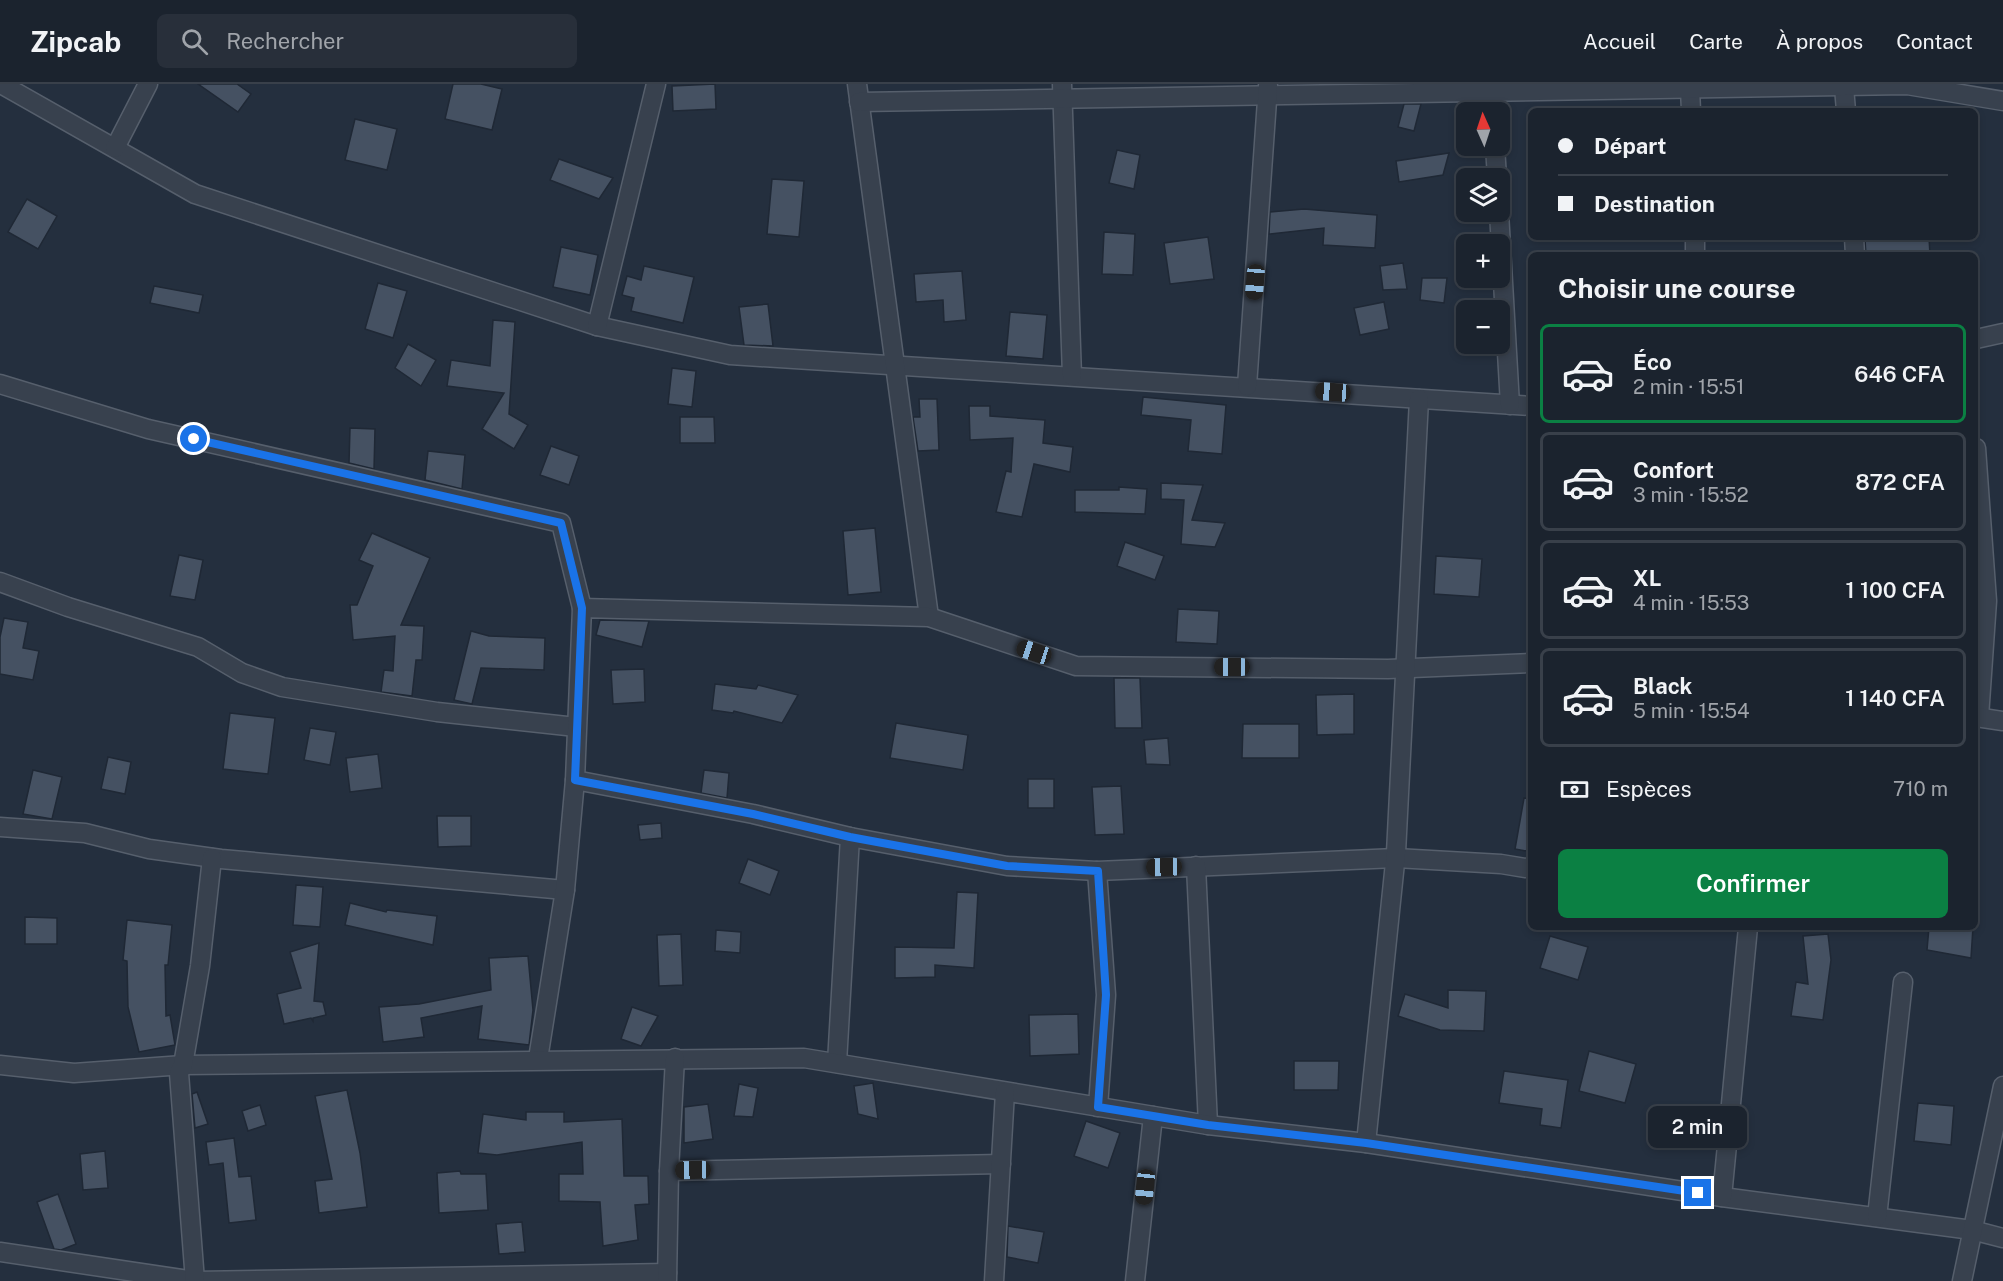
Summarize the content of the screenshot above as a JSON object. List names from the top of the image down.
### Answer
{
  "north": "top",
  "page": {
    "header": "Zipcab",
    "search": "Rechercher",
    "nav": [
      "Accueil",
      "Carte",
      "À propos",
      "Contact"
    ],
    "map_buttons": ["+", "−"],
    "banner": ["Départ", "Destination"],
    "heading": "Choisir une course",
    "list": [
      {
        "name": "Éco",
        "note": "2 min · 15:51",
        "value": "646 CFA"
      },
      {
        "name": "Confort",
        "note": "3 min · 15:52",
        "value": "872 CFA"
      },
      {
        "name": "XL",
        "note": "4 min · 15:53",
        "value": "1 100 CFA"
      },
      {
        "name": "Black",
        "note": "5 min · 15:54",
        "value": "1 140 CFA"
      }
    ],
    "pay": ["Espèces", "710 m"],
    "buttons": "Confirmer",
    "bubble": "2 min"
  }
}
